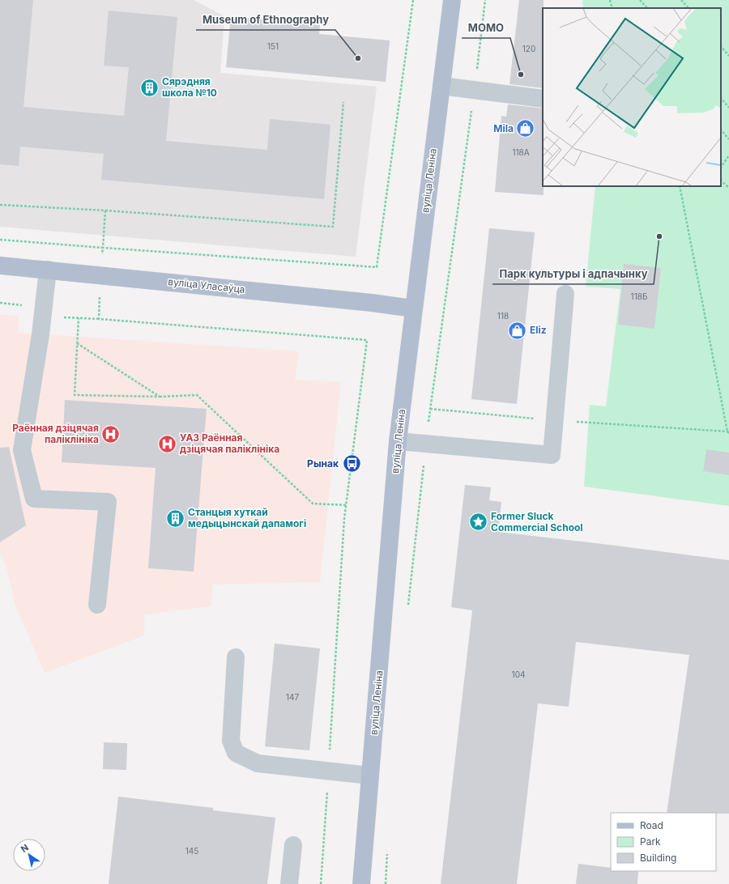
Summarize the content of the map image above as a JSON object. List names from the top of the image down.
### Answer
{
  "streets": {
    "main road": ["вуліца Леніна", "вуліца Уласаўца"]
  },
  "crossings": [
    ["вуліца Леніна", "вуліца Уласаўца"]
  ],
  "places": {
    "other": ["Museum of Ethnography", "МОМО", "Парк культуры і адпачынку"],
    "building": ["Сярэдняя школа №10", "Станцыя хуткай медыцынскай дапамогі"],
    "shop": ["Mila", "Eliz"],
    "hospital": ["Раённая дзіцячая паліклініка", "УАЗ Раённая дзіцячая паліклініка"],
    "bus stop": ["Рынак"],
    "place": ["Former Sluck Commercial School"]
  },
  "house_numbers": [
    "151",
    "120",
    "118А",
    "118Б",
    "118",
    "104",
    "147",
    "145"
  ],
  "legend": ["Road", "Park", "Building"],
  "north": "top left"
}
